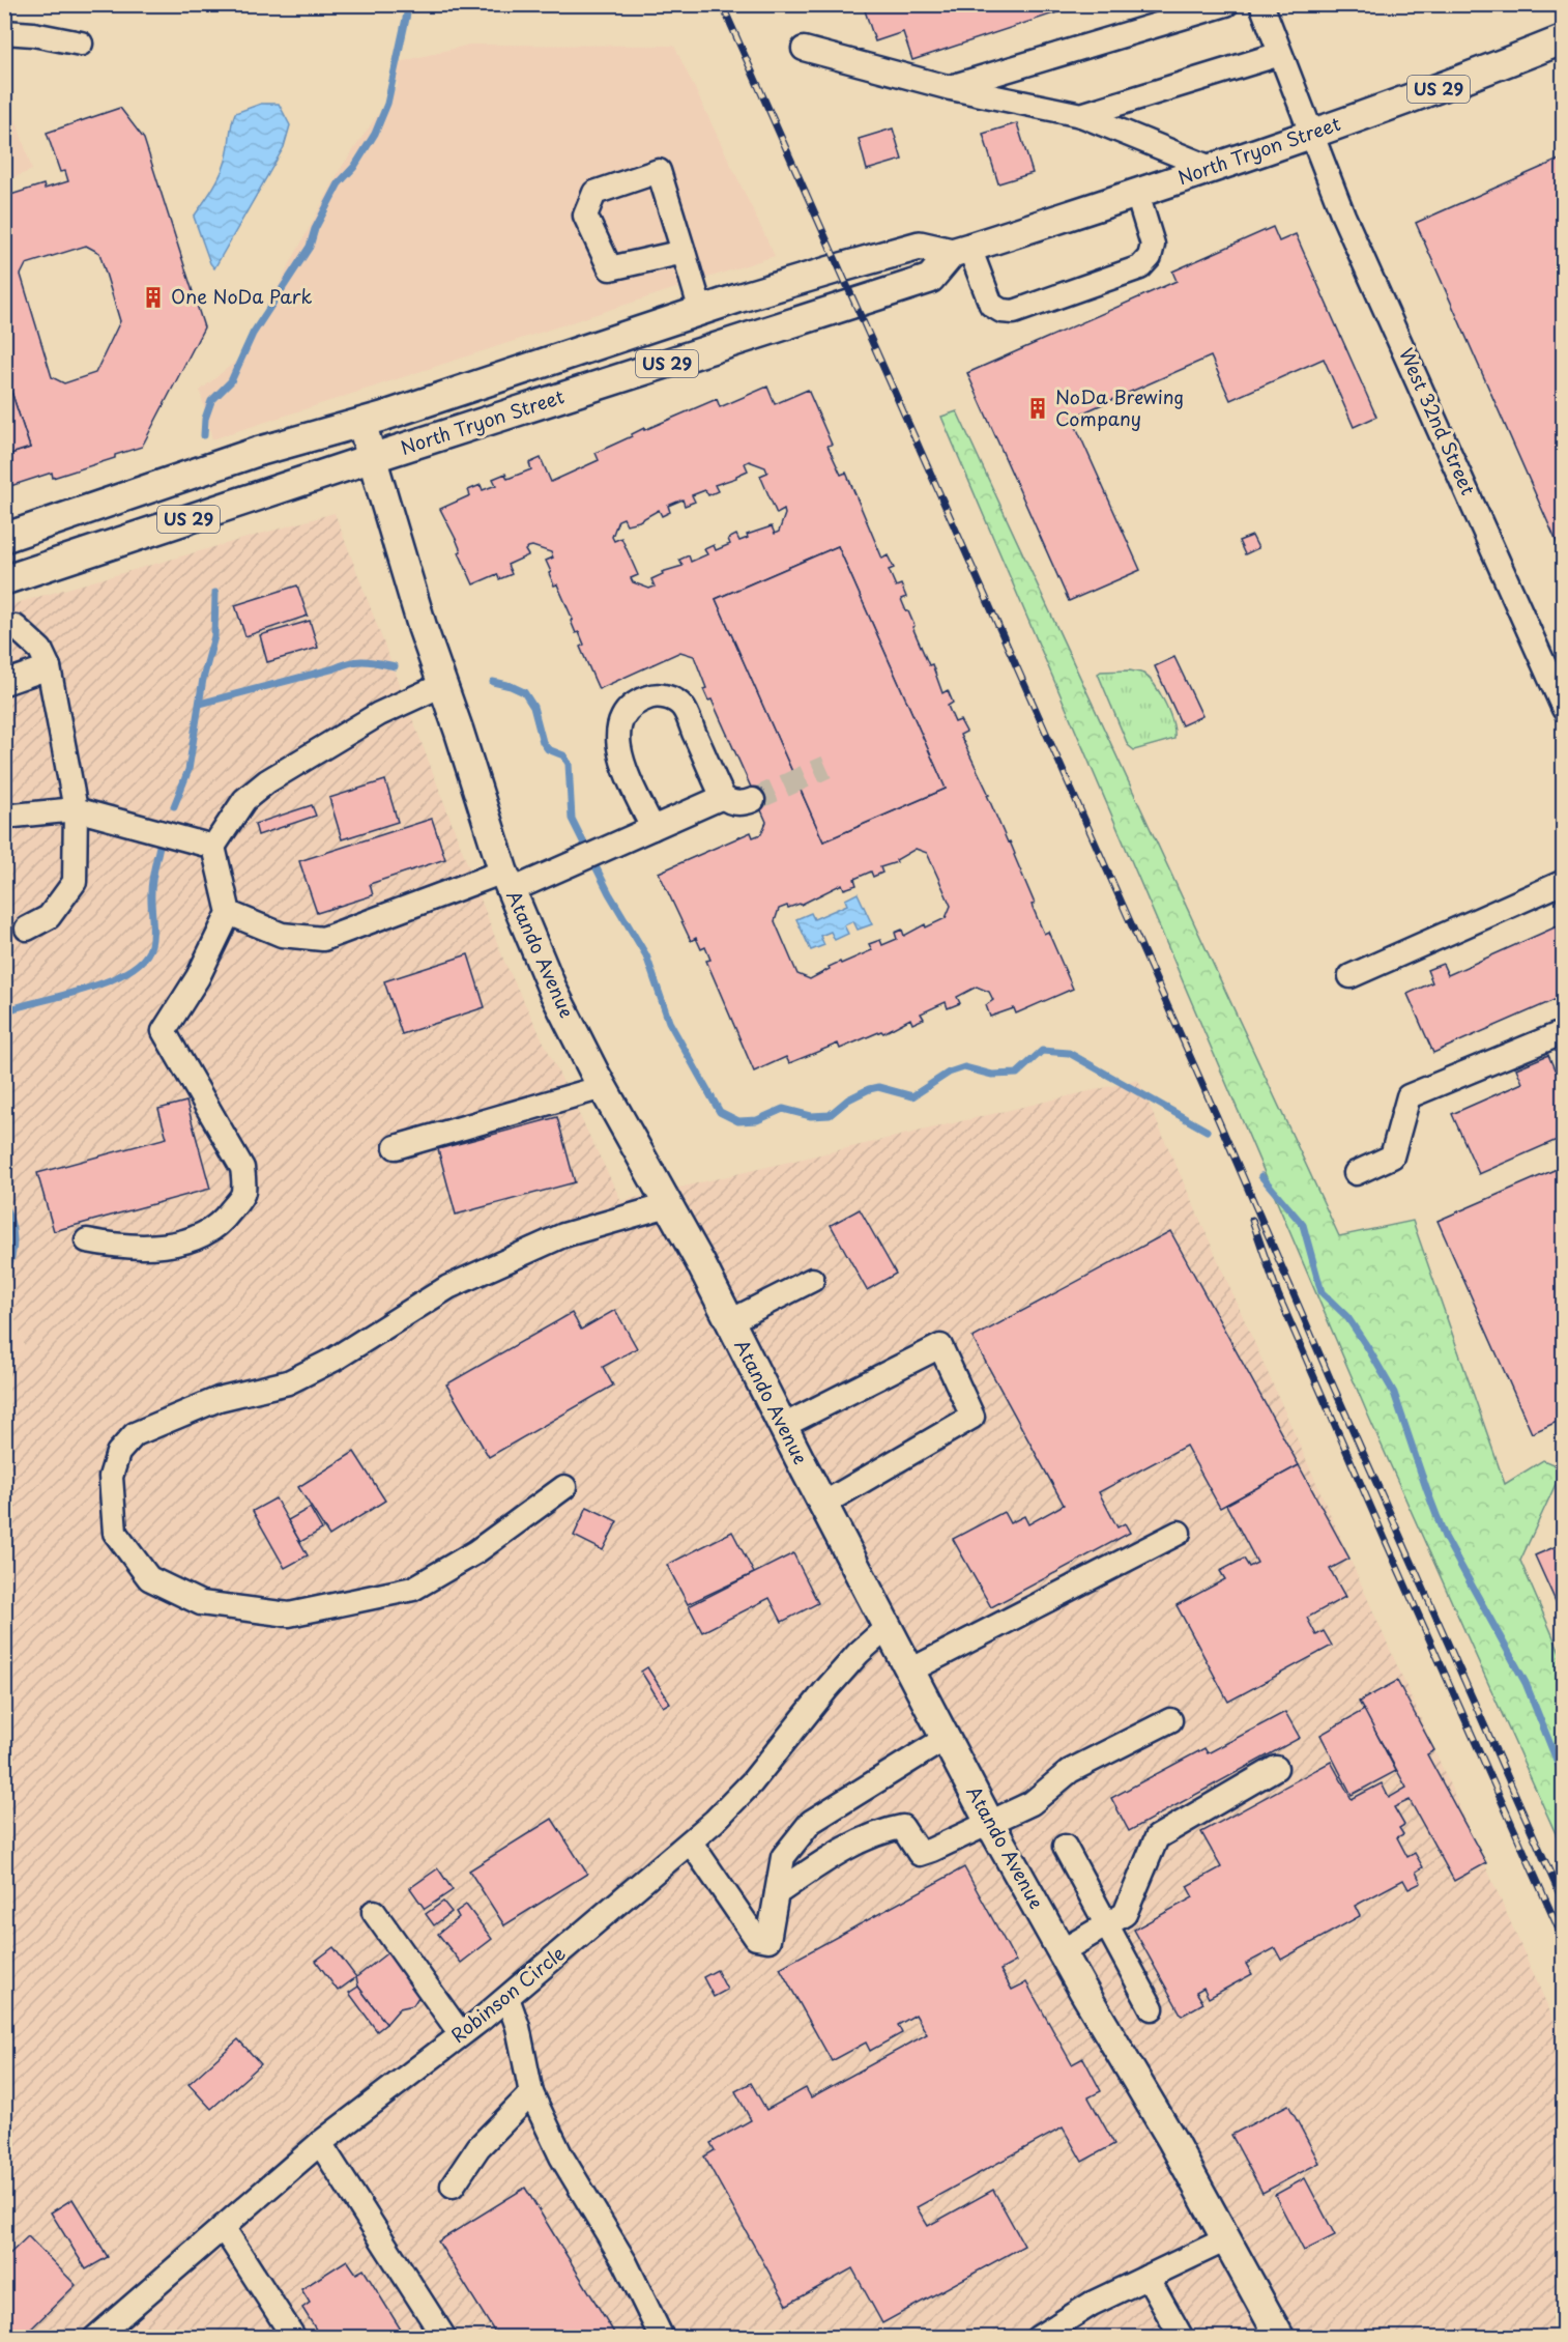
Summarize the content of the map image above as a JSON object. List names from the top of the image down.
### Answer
{
  "streets": {
    "main road": ["US 29", "North Tryon Street", "Atando Avenue"],
    "street": ["West 32nd Street", "Robinson Circle"]
  },
  "crossings": [
    ["North Tryon Street", "West 32nd Street"],
    ["North Tryon Street", "Atando Avenue"],
    ["Atando Avenue", "Robinson Circle"]
  ],
  "places": {
    "building": ["One NoDa Park", "NoDa Brewing Company"]
  }
}
